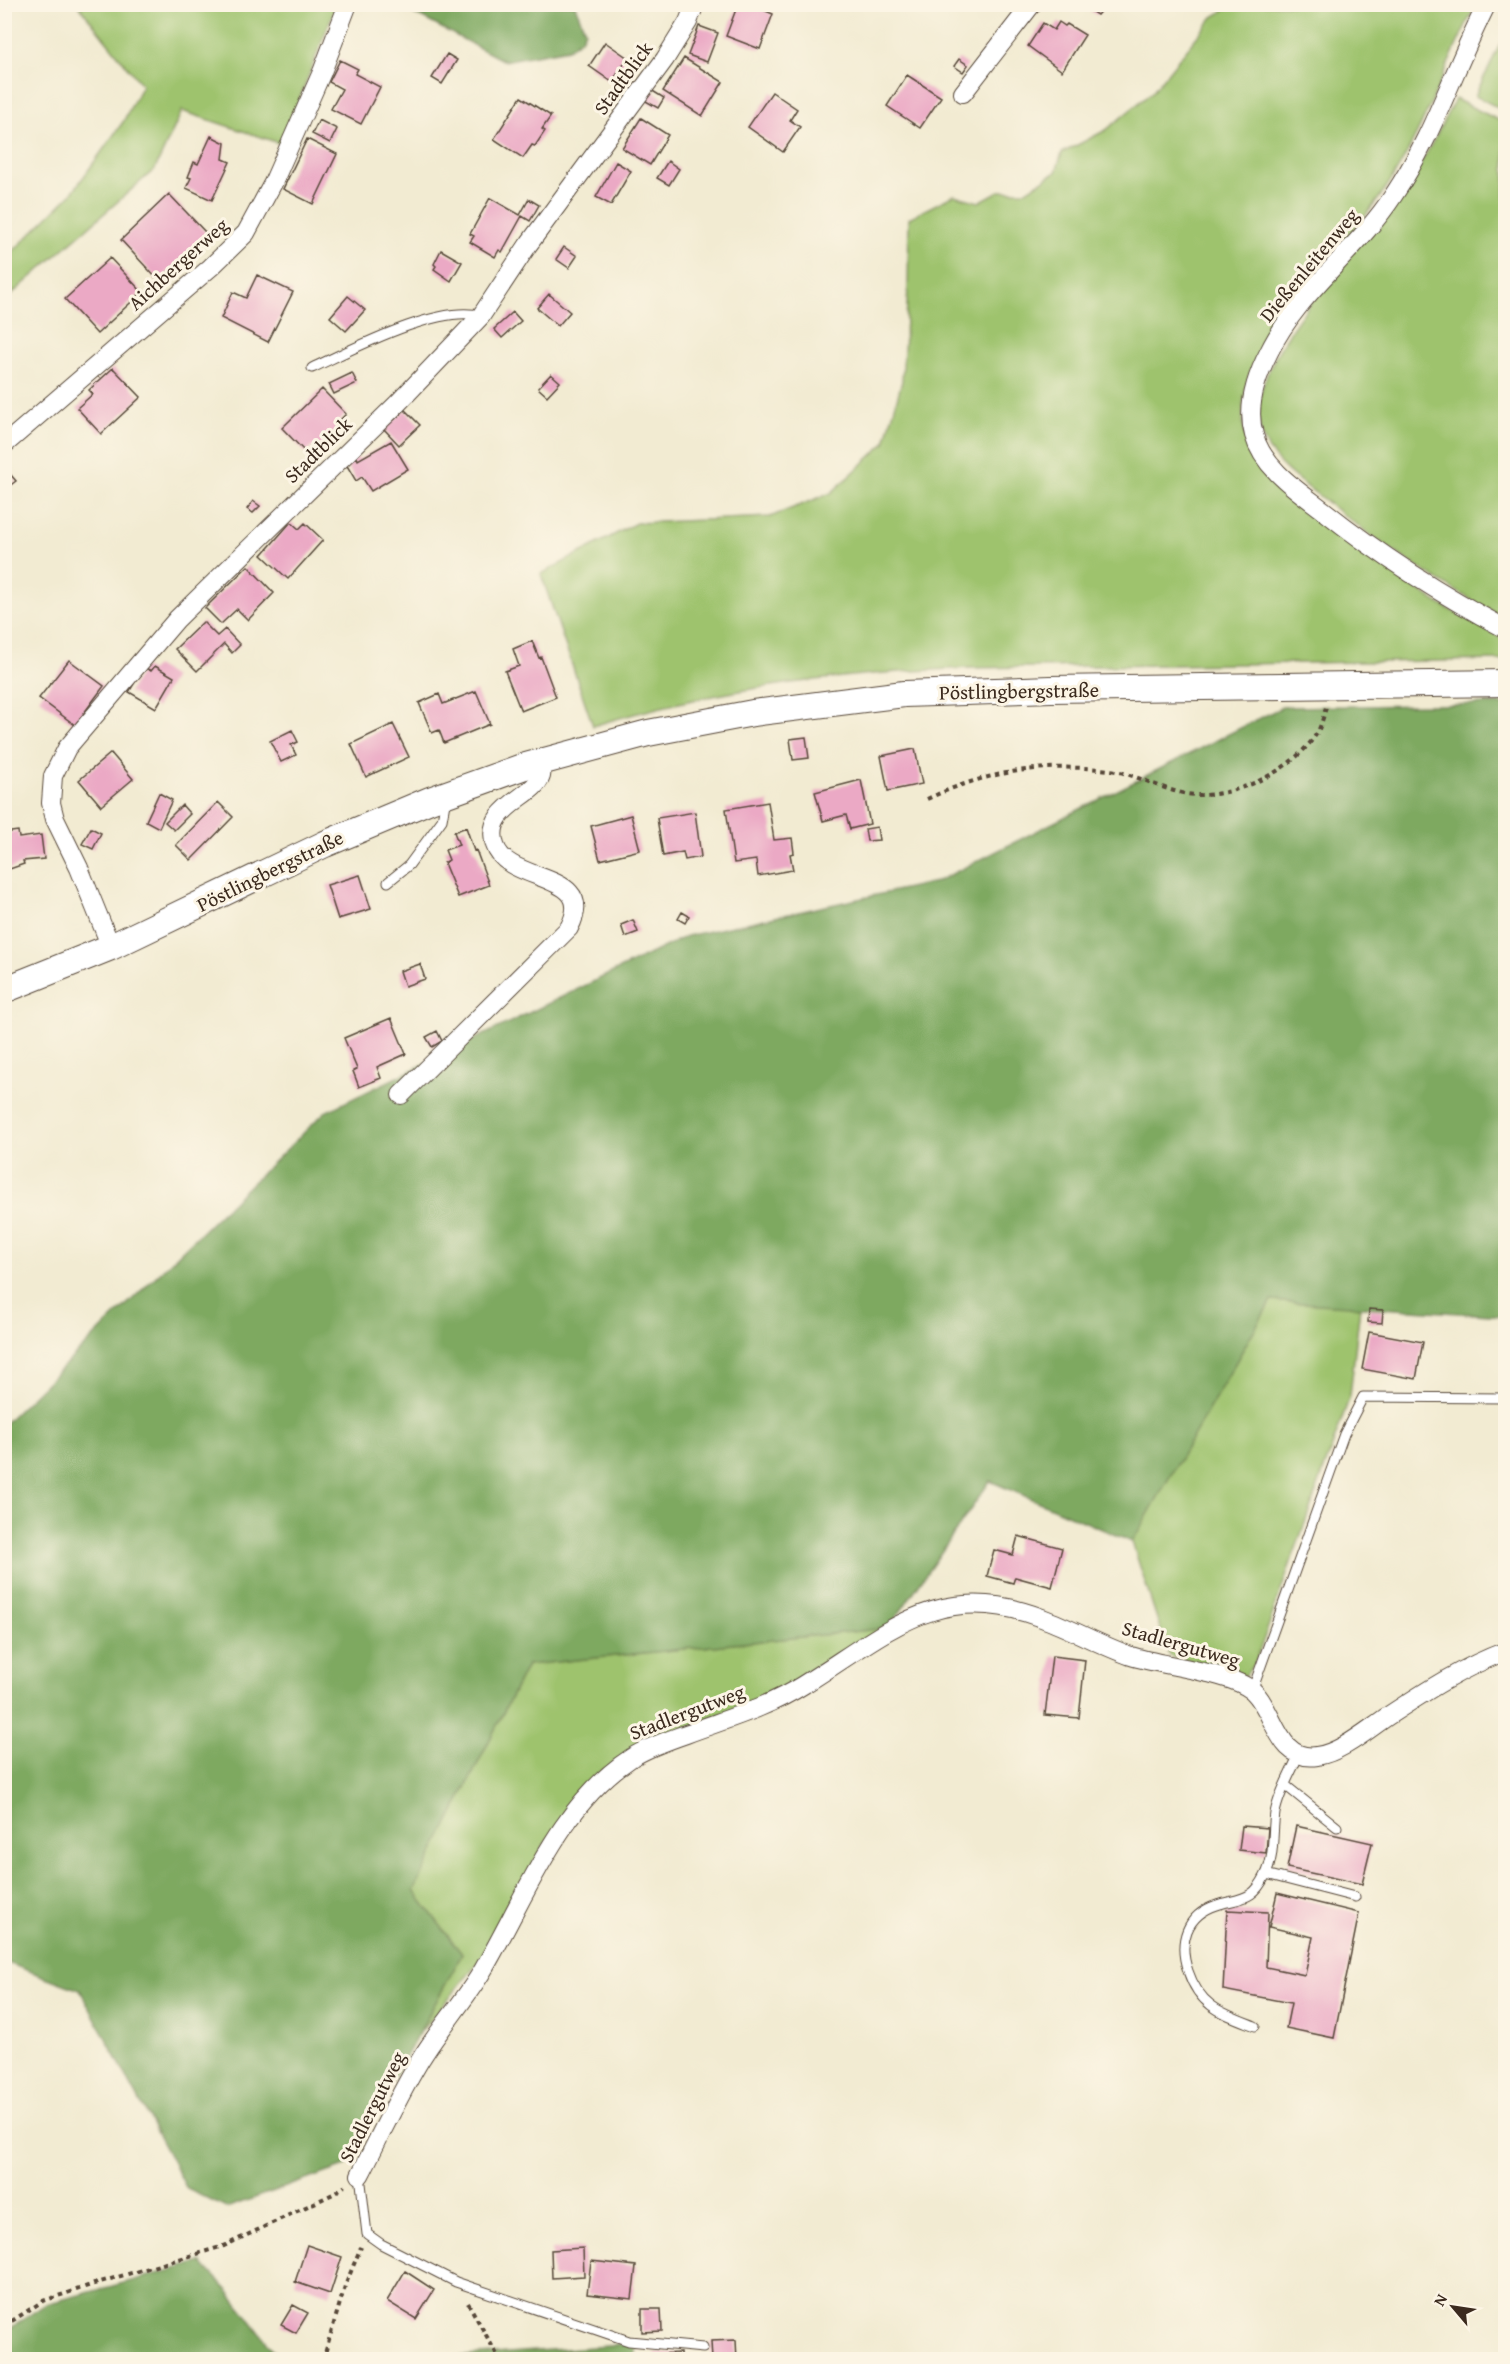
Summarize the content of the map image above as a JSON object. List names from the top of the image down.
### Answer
{
  "streets": {
    "main road": ["Pöstlingbergstraße"],
    "street": [
      "Stadtblick",
      "Aichbergerweg",
      "Dießenleitenweg",
      "Stadlergutweg"
    ]
  },
  "crossings": [
    ["Stadtblick", "Pöstlingbergstraße"]
  ],
  "north": "top left"
}
